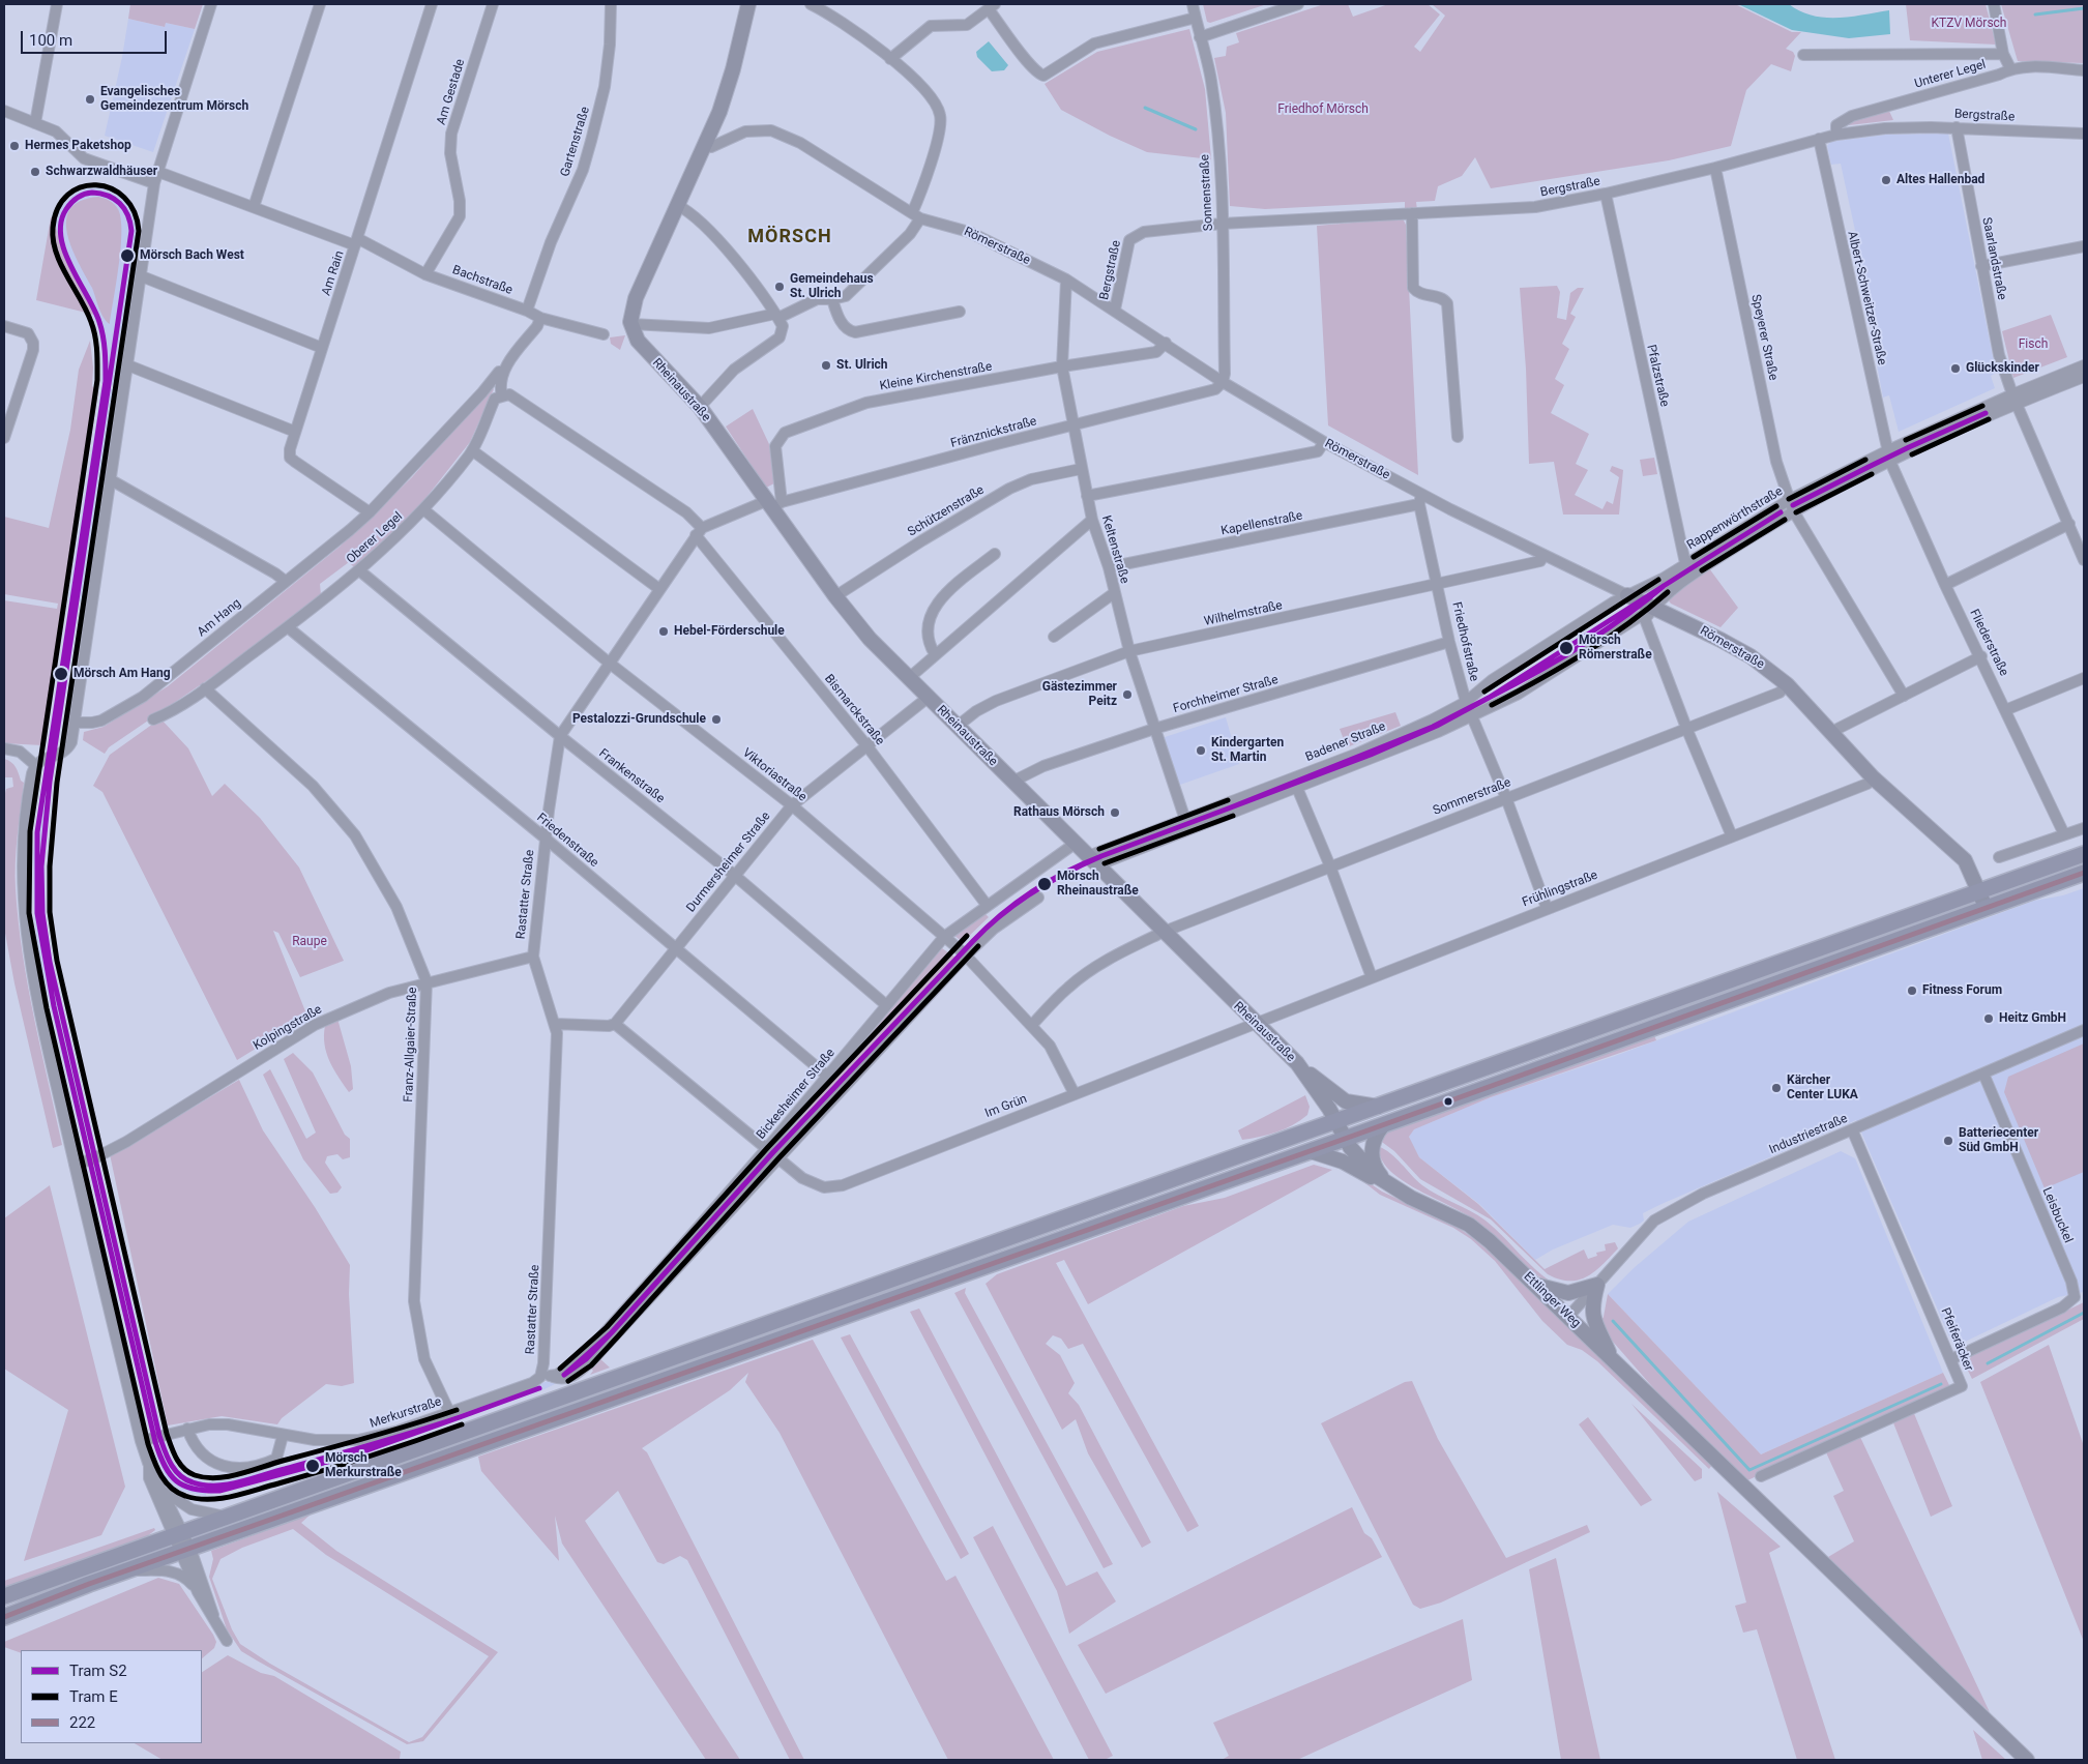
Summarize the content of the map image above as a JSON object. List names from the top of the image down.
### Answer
{
  "streets": {
    "street": [
      "Unterer Legel",
      "Am Gestade",
      "Bergstraße",
      "Gartenstraße",
      "Sonnenstraße",
      "Römerstraße",
      "Saarlandstraße",
      "Am Rain",
      "Bachstraße",
      "Albert-Schweitzer-Straße",
      "Speyerer Straße",
      "Pfalzstraße",
      "Kleine Kirchenstraße",
      "Rheinaustraße",
      "Fränznickstraße",
      "Schützenstraße",
      "Rappenwörthstraße",
      "Kapellenstraße",
      "Oberer Legel",
      "Keltenstraße",
      "Wilhelmstraße",
      "Am Hang",
      "Friedhofstraße",
      "Fliederstraße",
      "Forchheimer Straße",
      "Bismarckstraße",
      "Badener Straße",
      "Viktoriastraße",
      "Frankenstraße",
      "Sommerstraße",
      "Friedenstraße",
      "Durmersheimer Straße",
      "Frühlingstraße",
      "Rastatter Straße",
      "Kolpingstraße",
      "Franz-Allgaier-Straße",
      "Bickesheimer Straße",
      "Im Grün",
      "Industriestraße",
      "Leisbuckel",
      "Ettlinger Weg",
      "Pfeiferäcker",
      "Merkurstraße"
    ]
  },
  "crossings": [
    ["Unterer Legel", "Bergstraße"],
    ["Am Gestade", "Bachstraße"],
    ["Bergstraße", "Sonnenstraße"],
    ["Bergstraße", "Römerstraße"],
    ["Bergstraße", "Saarlandstraße"],
    ["Bergstraße", "Albert-Schweitzer-Straße"],
    ["Bergstraße", "Speyerer Straße"],
    ["Bergstraße", "Pfalzstraße"],
    ["Gartenstraße", "Bachstraße"],
    ["Sonnenstraße", "Römerstraße"],
    ["Sonnenstraße", "Fränznickstraße"],
    ["Römerstraße", "Kleine Kirchenstraße"],
    ["Römerstraße", "Fränznickstraße"],
    ["Römerstraße", "Rappenwörthstraße"],
    ["Römerstraße", "Kapellenstraße"],
    ["Römerstraße", "Keltenstraße"],
    ["Römerstraße", "Wilhelmstraße"],
    ["Römerstraße", "Friedhofstraße"],
    ["Römerstraße", "Badener Straße"],
    ["Römerstraße", "Sommerstraße"],
    ["Römerstraße", "Frühlingstraße"],
    ["Saarlandstraße", "Rappenwörthstraße"],
    ["Am Rain", "Bachstraße"],
    ["Am Rain", "Am Hang"],
    ["Albert-Schweitzer-Straße", "Rappenwörthstraße"],
    ["Albert-Schweitzer-Straße", "Fliederstraße"],
    ["Speyerer Straße", "Rappenwörthstraße"],
    ["Pfalzstraße", "Rappenwörthstraße"],
    ["Kleine Kirchenstraße", "Rheinaustraße"],
    ["Kleine Kirchenstraße", "Fränznickstraße"],
    ["Kleine Kirchenstraße", "Keltenstraße"],
    ["Rheinaustraße", "Fränznickstraße"],
    ["Rheinaustraße", "Schützenstraße"],
    ["Rheinaustraße", "Wilhelmstraße"],
    ["Rheinaustraße", "Forchheimer Straße"],
    ["Rheinaustraße", "Badener Straße"],
    ["Rheinaustraße", "Sommerstraße"],
    ["Rheinaustraße", "Durmersheimer Straße"],
    ["Rheinaustraße", "Frühlingstraße"],
    ["Rheinaustraße", "Bickesheimer Straße"],
    ["Rheinaustraße", "Im Grün"],
    ["Rheinaustraße", "Ettlinger Weg"],
    ["Fränznickstraße", "Keltenstraße"],
    ["Schützenstraße", "Keltenstraße"],
    ["Rappenwörthstraße", "Friedhofstraße"],
    ["Rappenwörthstraße", "Fliederstraße"],
    ["Rappenwörthstraße", "Badener Straße"],
    ["Kapellenstraße", "Keltenstraße"],
    ["Kapellenstraße", "Friedhofstraße"],
    ["Oberer Legel", "Bismarckstraße"],
    ["Oberer Legel", "Viktoriastraße"],
    ["Oberer Legel", "Frankenstraße"],
    ["Oberer Legel", "Friedenstraße"],
    ["Oberer Legel", "Franz-Allgaier-Straße"],
    ["Keltenstraße", "Wilhelmstraße"],
    ["Keltenstraße", "Forchheimer Straße"],
    ["Keltenstraße", "Badener Straße"],
    ["Wilhelmstraße", "Friedhofstraße"],
    ["Friedhofstraße", "Forchheimer Straße"],
    ["Friedhofstraße", "Badener Straße"],
    ["Friedhofstraße", "Sommerstraße"],
    ["Friedhofstraße", "Frühlingstraße"],
    ["Bismarckstraße", "Durmersheimer Straße"],
    ["Bismarckstraße", "Rastatter Straße"],
    ["Bismarckstraße", "Bickesheimer Straße"],
    ["Viktoriastraße", "Sommerstraße"],
    ["Viktoriastraße", "Durmersheimer Straße"],
    ["Viktoriastraße", "Rastatter Straße"],
    ["Viktoriastraße", "Bickesheimer Straße"],
    ["Viktoriastraße", "Im Grün"],
    ["Frankenstraße", "Durmersheimer Straße"],
    ["Frankenstraße", "Rastatter Straße"],
    ["Frankenstraße", "Bickesheimer Straße"],
    ["Friedenstraße", "Durmersheimer Straße"],
    ["Friedenstraße", "Rastatter Straße"],
    ["Friedenstraße", "Bickesheimer Straße"],
    ["Durmersheimer Straße", "Im Grün"],
    ["Frühlingstraße", "Im Grün"],
    ["Rastatter Straße", "Kolpingstraße"],
    ["Rastatter Straße", "Bickesheimer Straße"],
    ["Rastatter Straße", "Merkurstraße"],
    ["Kolpingstraße", "Franz-Allgaier-Straße"],
    ["Franz-Allgaier-Straße", "Merkurstraße"],
    ["Bickesheimer Straße", "Im Grün"],
    ["Bickesheimer Straße", "Merkurstraße"],
    ["Industriestraße", "Leisbuckel"],
    ["Industriestraße", "Ettlinger Weg"],
    ["Industriestraße", "Pfeiferäcker"],
    ["Leisbuckel", "Pfeiferäcker"]
  ],
  "districts": ["MÖRSCH"],
  "parks": [
    "KTZV Mörsch",
    "Friedhof Mörsch",
    "Fisch",
    "Raupe"
  ],
  "places": [
    "Evangelisches Gemeindezentrum Mörsch",
    "Hermes Paketshop",
    "Schwarzwaldhäuser",
    "Altes Hallenbad",
    "Mörsch Bach West",
    "Gemeindehaus St. Ulrich",
    "St. Ulrich",
    "Glückskinder",
    "Hebel-Förderschule",
    "Mörsch Römerstraße",
    "Mörsch Am Hang",
    "Gästezimmer Peitz",
    "Pestalozzi-Grundschule",
    "Kindergarten St. Martin",
    "Rathaus Mörsch",
    "Mörsch Rheinaustraße",
    "Fitness Forum",
    "Heitz GmbH",
    "Kärcher Center LUKA",
    "Batteriecenter Süd GmbH",
    "Mörsch Merkurstraße"
  ],
  "lines": ["tram line E", "tram line S2", "transit line 222"],
  "legend": ["Tram S2", "Tram E", "222"],
  "scale_bar": "100 m"
}
